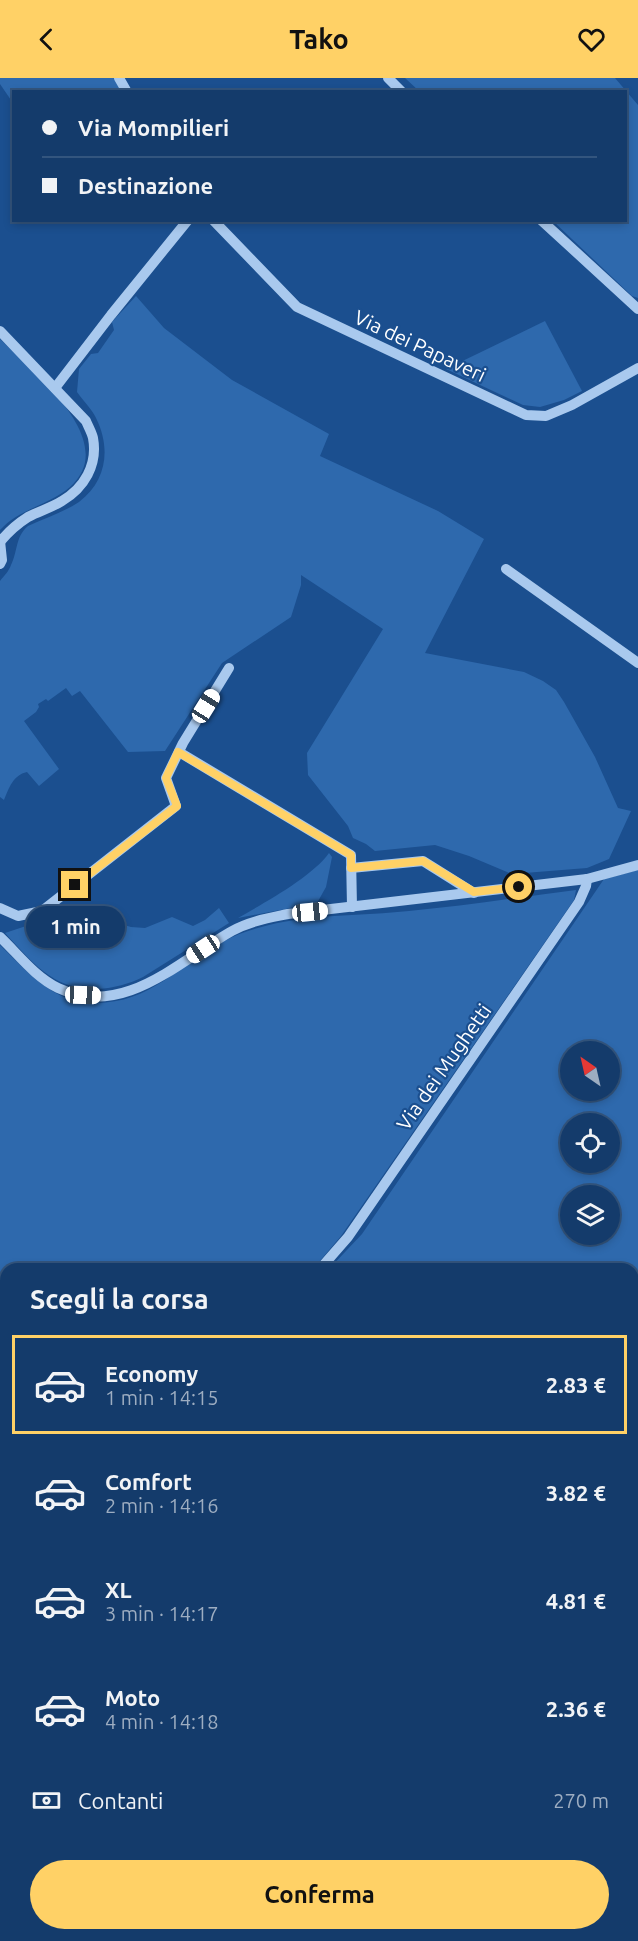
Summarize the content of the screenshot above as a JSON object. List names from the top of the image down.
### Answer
{
  "streets": {
    "street": ["Via dei Papaveri", "Via dei Mughetti"]
  },
  "north": "top left",
  "page": {
    "header": "Tako",
    "banner": ["Via Mompilieri", "Destinazione"],
    "bubble": "1 min",
    "heading": "Scegli la corsa",
    "list": [
      {
        "name": "Economy",
        "note": "1 min · 14:15",
        "value": "2.83 €"
      },
      {
        "name": "Comfort",
        "note": "2 min · 14:16",
        "value": "3.82 €"
      },
      {
        "name": "XL",
        "note": "3 min · 14:17",
        "value": "4.81 €"
      },
      {
        "name": "Moto",
        "note": "4 min · 14:18",
        "value": "2.36 €"
      }
    ],
    "pay": ["Contanti", "270 m"],
    "buttons": "Conferma"
  }
}
